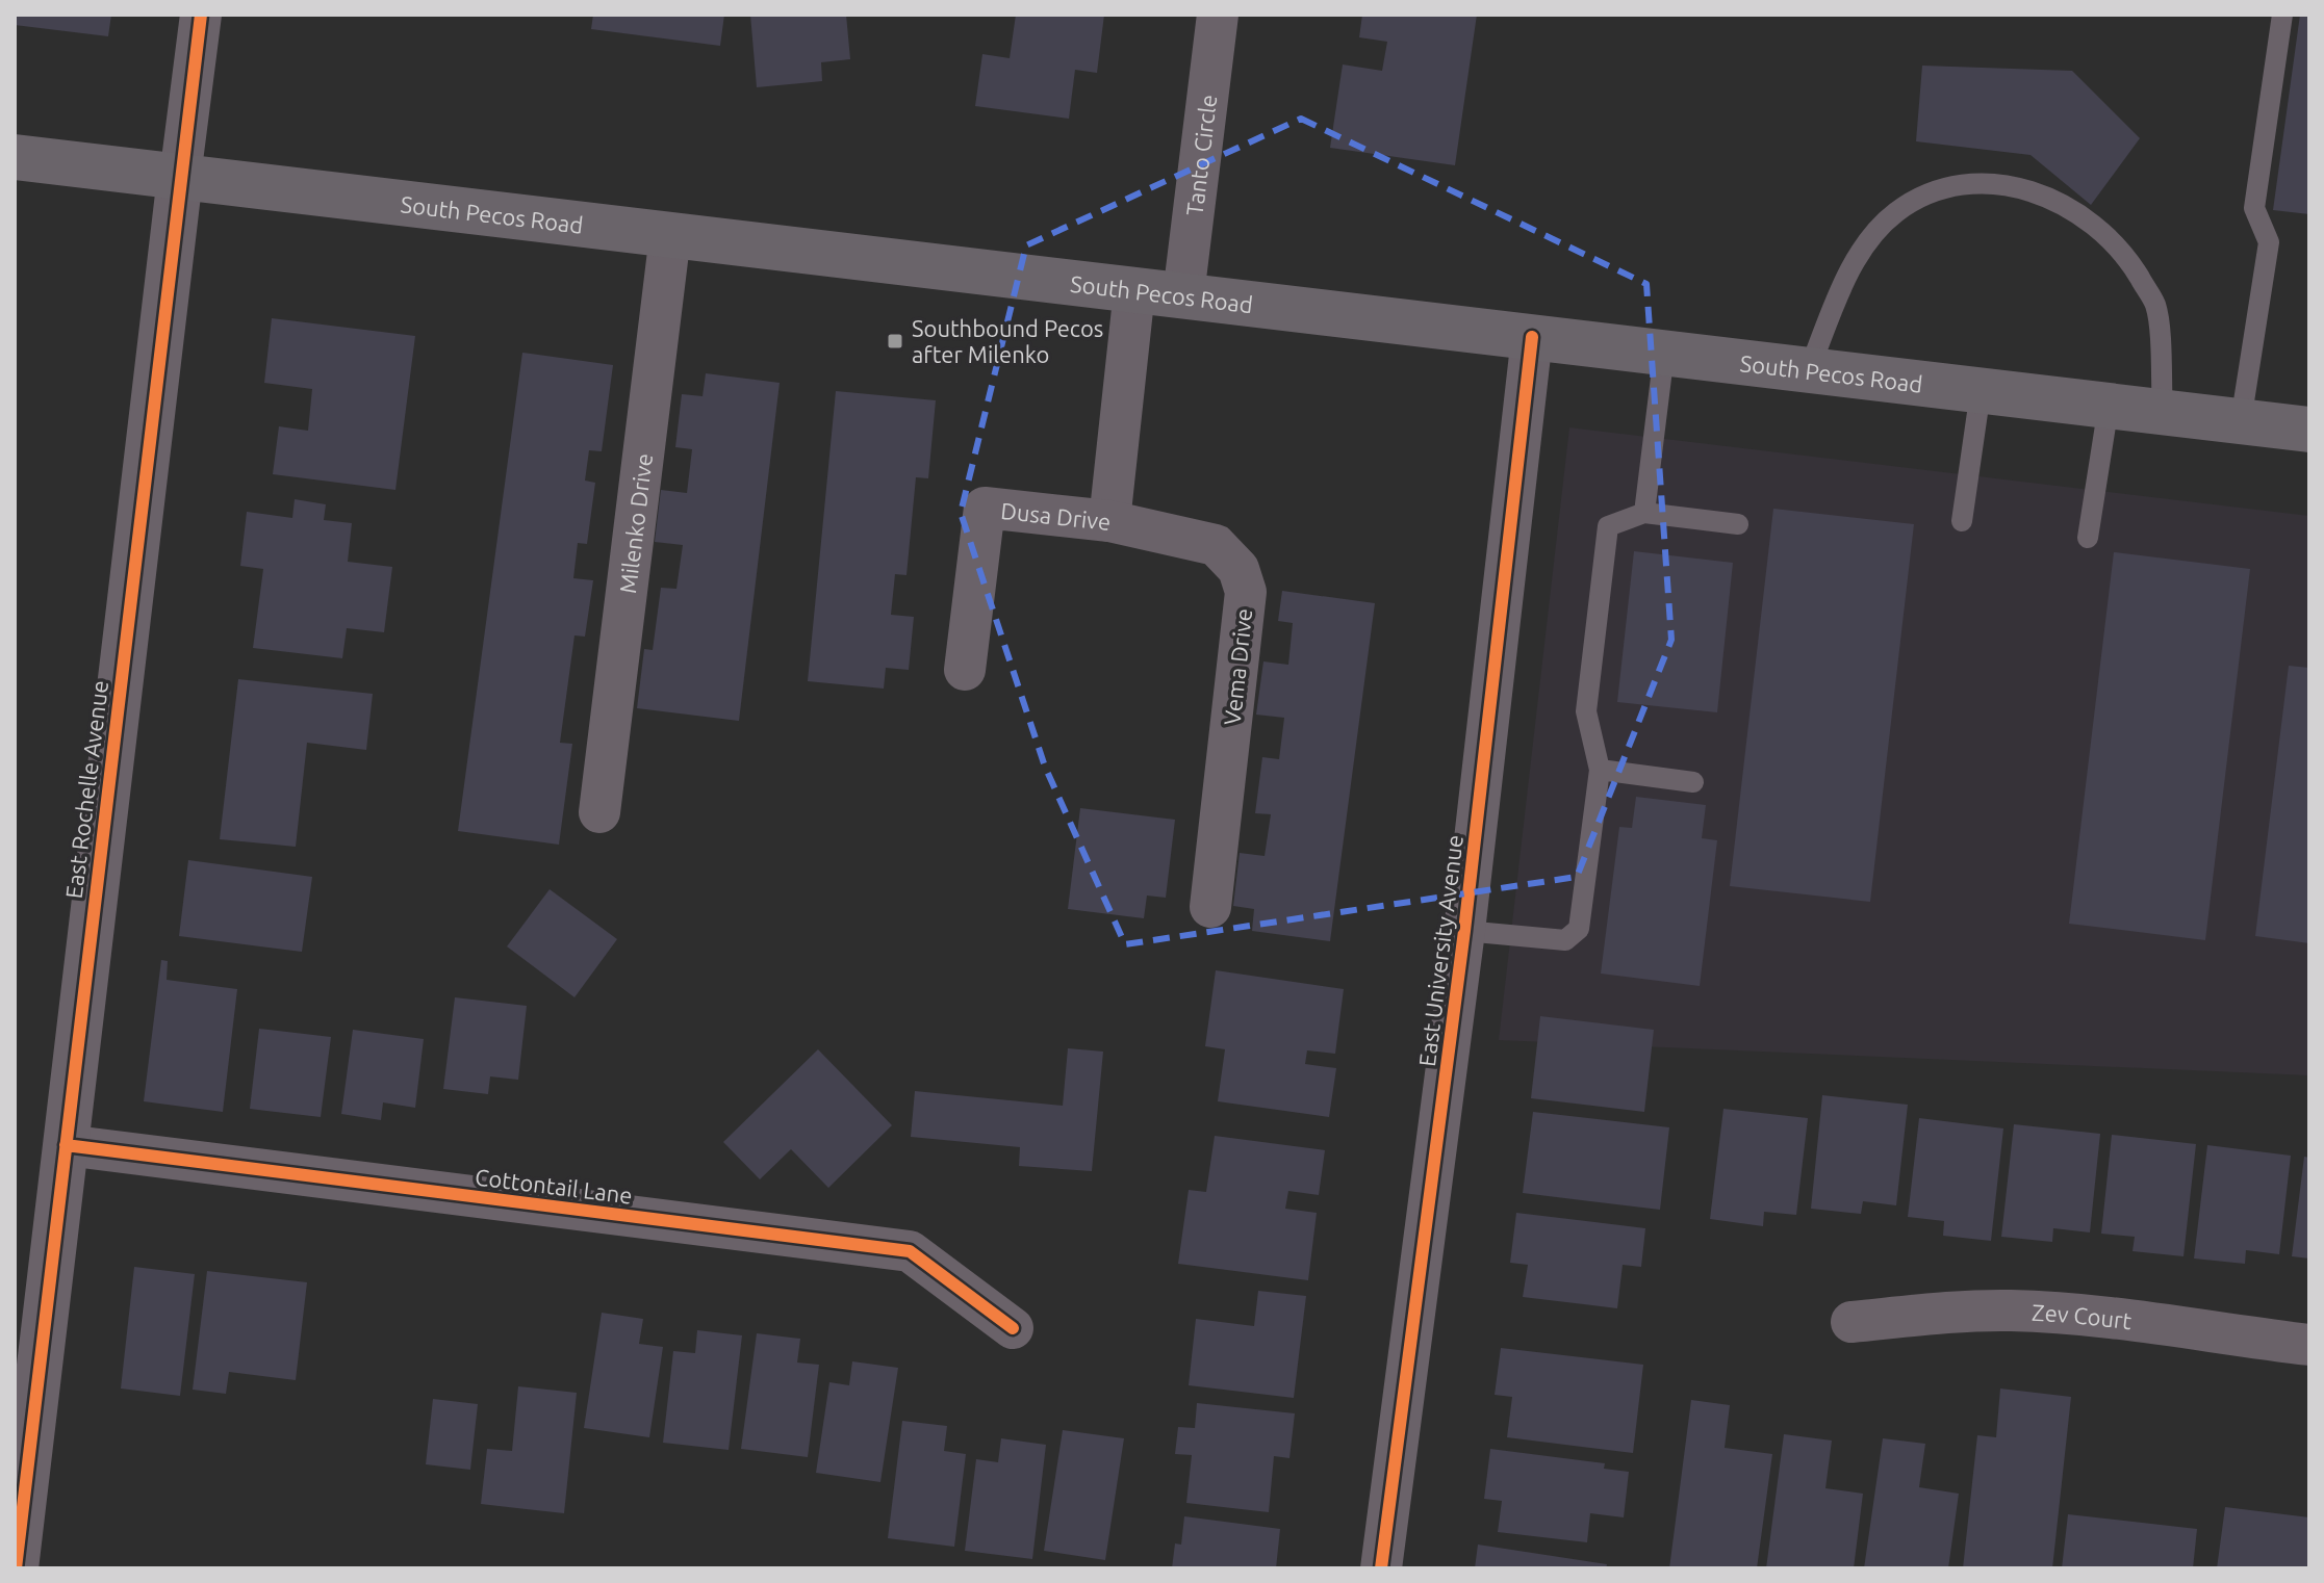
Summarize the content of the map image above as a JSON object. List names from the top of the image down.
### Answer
{
  "streets": {
    "main road": ["South Pecos Road"],
    "street": [
      "Tanto Circle",
      "Dusa Drive",
      "Milenko Drive",
      "Vema Drive",
      "East Rochelle Avenue",
      "East University Avenue",
      "Cottontail Lane",
      "Zev Court"
    ]
  },
  "crossings": [
    ["Tanto Circle", "South Pecos Road"],
    ["South Pecos Road", "Dusa Drive"],
    ["South Pecos Road", "Milenko Drive"],
    ["South Pecos Road", "East Rochelle Avenue"],
    ["South Pecos Road", "East University Avenue"],
    ["Dusa Drive", "Vema Drive"],
    ["East Rochelle Avenue", "Cottontail Lane"]
  ],
  "places": {
    "transit": ["Southbound Pecos after Milenko"]
  }
}
